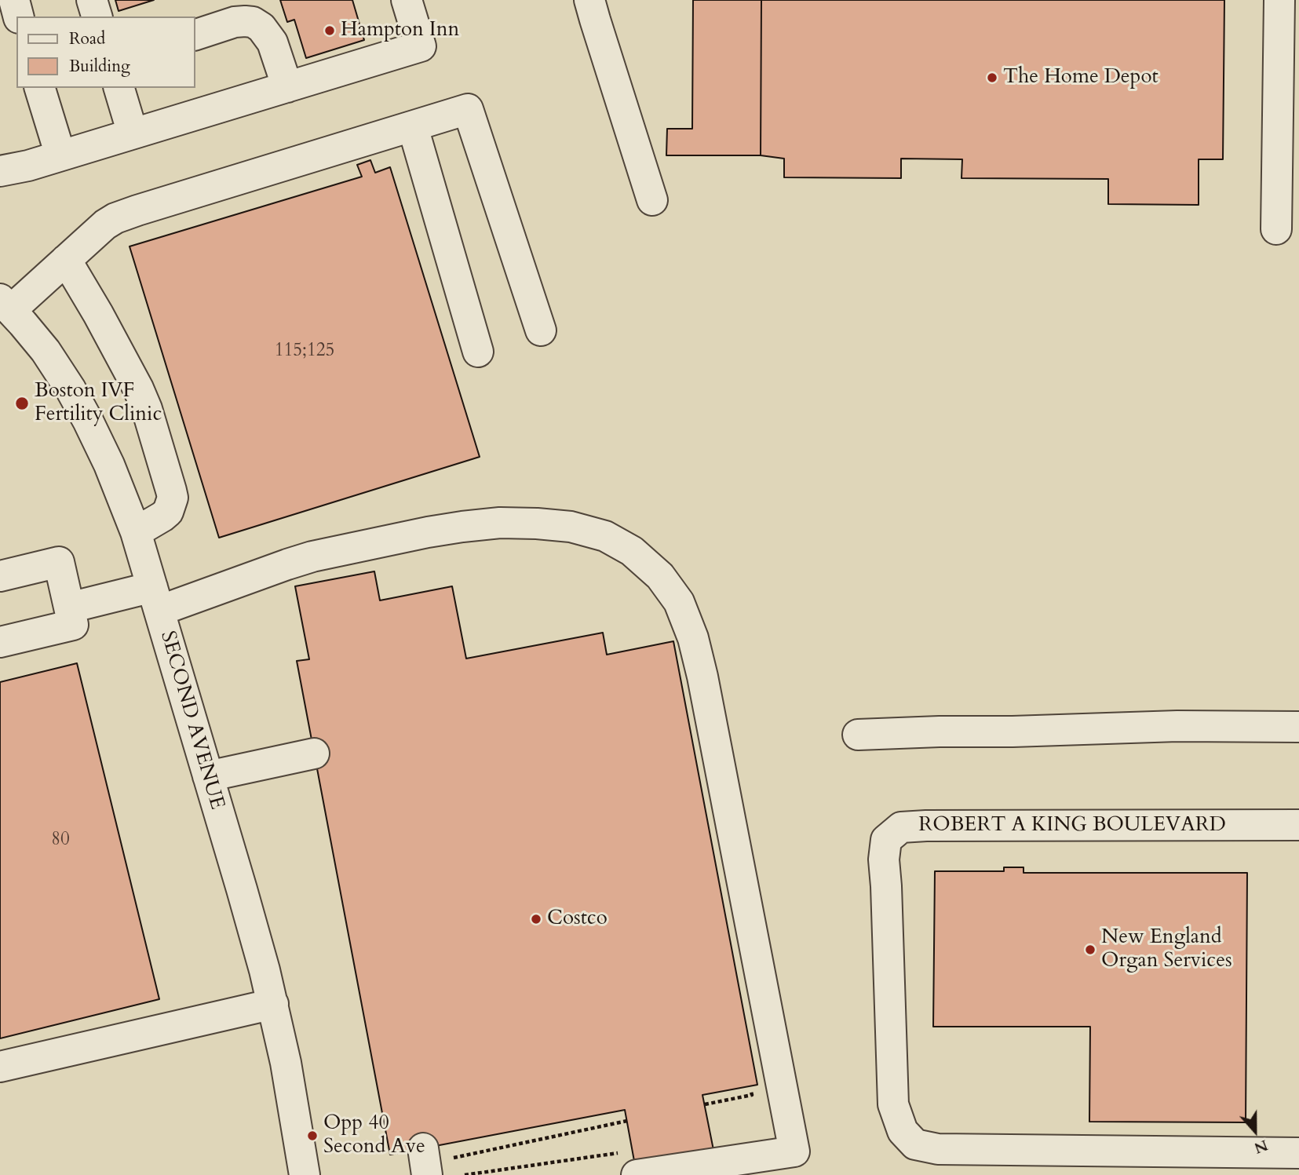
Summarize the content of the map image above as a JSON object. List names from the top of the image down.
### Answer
{
  "streets": {
    "street": ["SECOND AVENUE", "ROBERT A KING BOULEVARD"]
  },
  "places": [
    "Hampton Inn",
    "The Home Depot",
    "Boston IVF Fertility Clinic",
    "Costco",
    "New England Organ Services",
    "Opp 40 Second Ave"
  ],
  "house_numbers": ["115;125", "80"],
  "legend": ["Road", "Building"],
  "north": "bottom"
}
